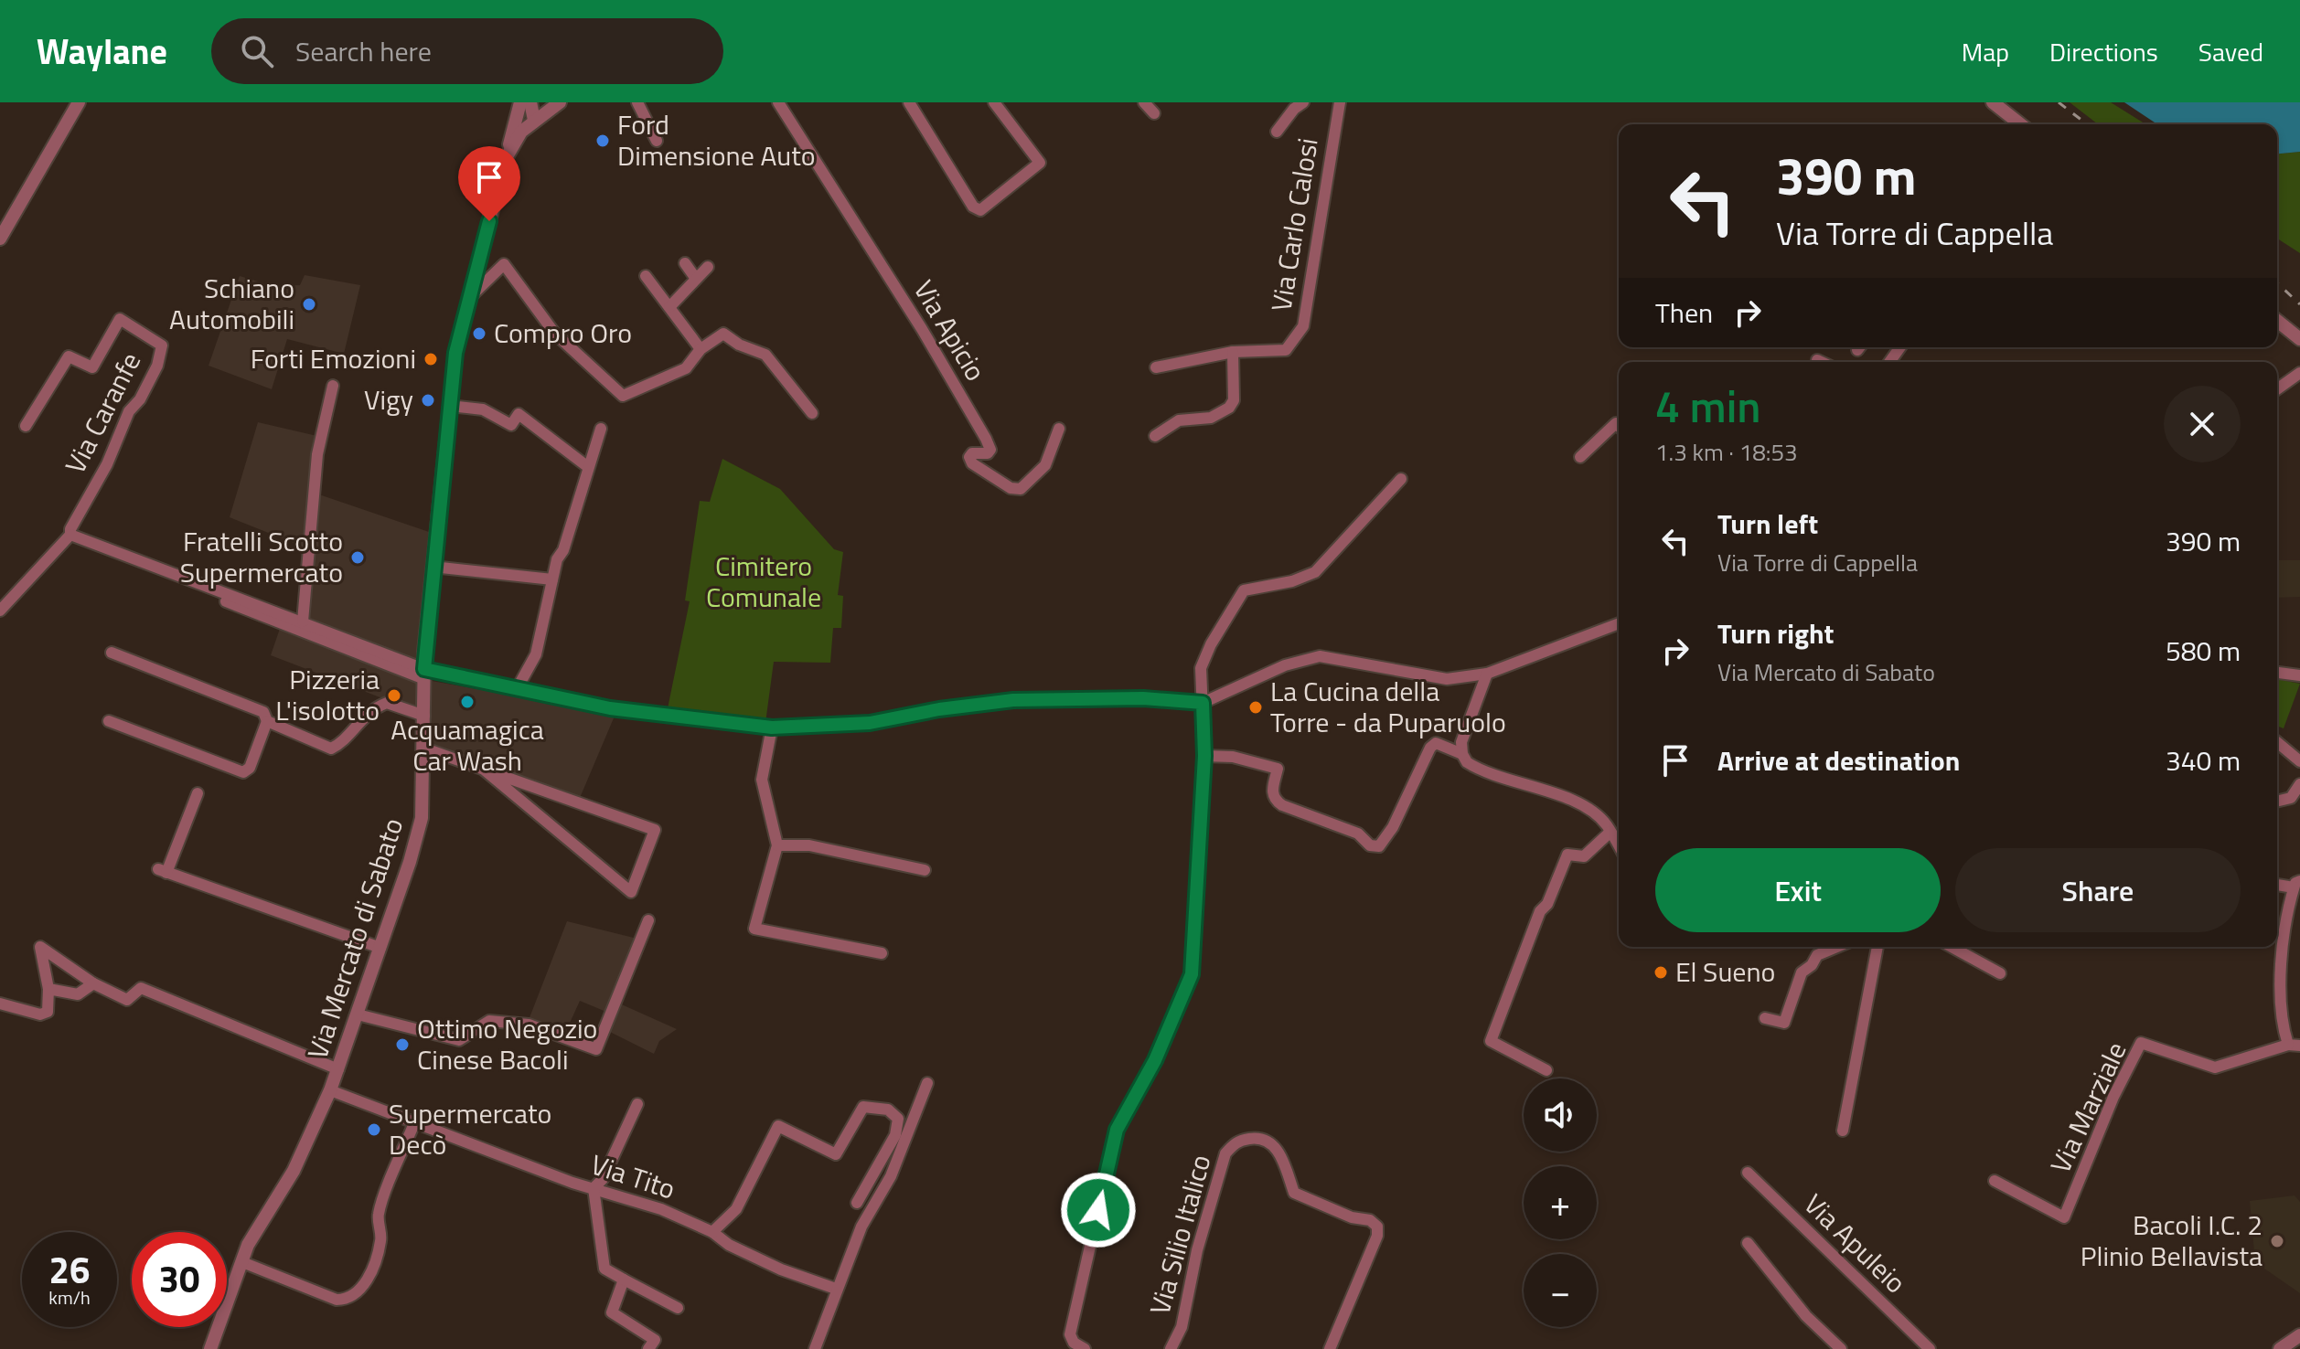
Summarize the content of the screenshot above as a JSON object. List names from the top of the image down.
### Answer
{
  "streets": {
    "street": [
      "Via Carlo Calosi",
      "Via Apicio",
      "Via Caranfe",
      "Via Mercato di Sabato",
      "Via Marziale",
      "Via Tito",
      "Via Silio Italico",
      "Via Apuleio"
    ]
  },
  "crossings": [
    ["Via Mercato di Sabato", "Via Tito"]
  ],
  "parks": ["Cimitero Comunale"],
  "places": [
    "Ford Dimensione Auto",
    "Schiano Automobili",
    "Compro Oro",
    "Forti Emozioni",
    "Vigy",
    "Fratelli Scotto Supermercato",
    "Pizzeria L'isolotto",
    "Acquamagica Car Wash",
    "La Cucina della Torre - da Puparuolo",
    "El Sueno",
    "Ottimo Negozio Cinese Bacoli",
    "Supermercato Decò",
    "Bacoli I.C. 2 Plinio Bellavista"
  ],
  "page": {
    "header": "Waylane",
    "search": "Search here",
    "nav": ["Map", "Directions", "Saved"],
    "turn": ["390 m", "Via Torre di Cappella"],
    "then": "Then",
    "heading": ["4 min", "1.3 km · 18:53"],
    "list": [
      {
        "name": "Turn left",
        "note": "Via Torre di Cappella",
        "value": "390 m"
      },
      {
        "name": "Turn right",
        "note": "Via Mercato di Sabato",
        "value": "580 m"
      },
      {
        "name": "Arrive at destination",
        "value": "340 m"
      }
    ],
    "buttons": ["Exit", "Share"],
    "map_buttons": ["+", "−"],
    "speed": "26 km/h",
    "limit": "30"
  }
}
